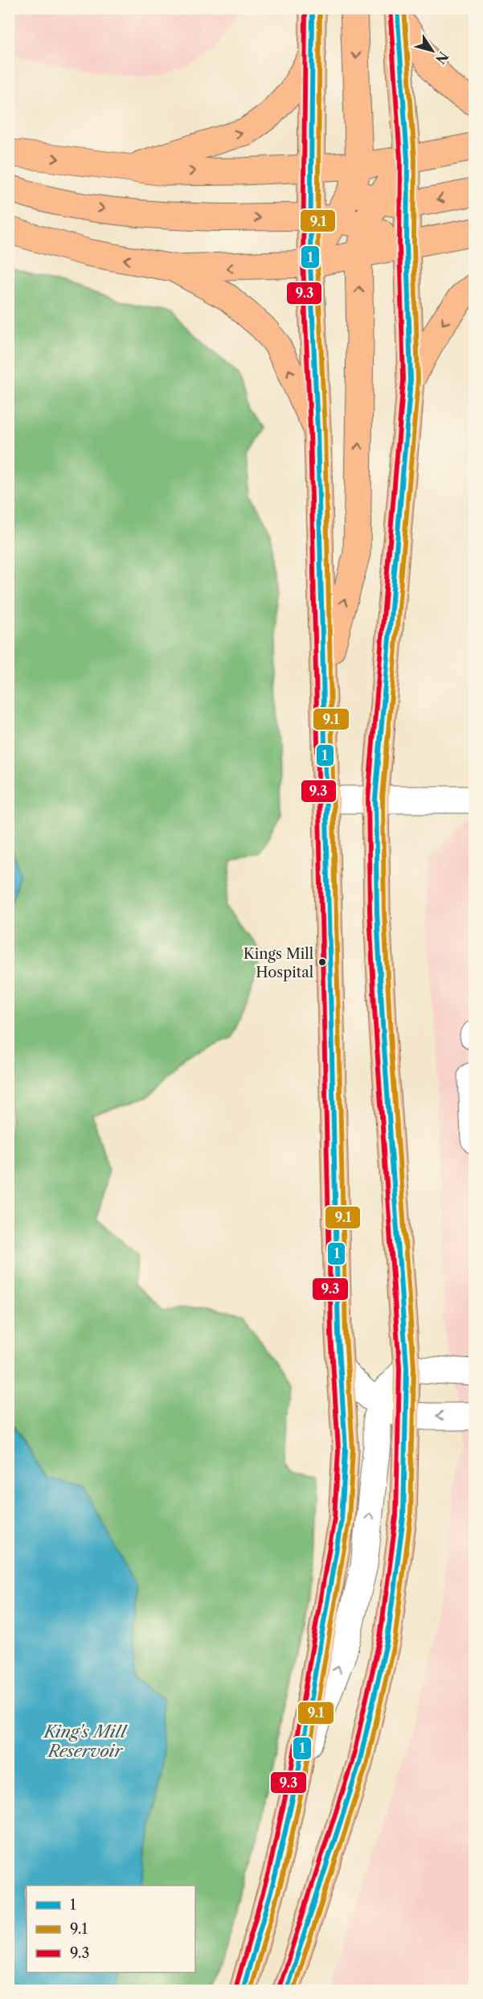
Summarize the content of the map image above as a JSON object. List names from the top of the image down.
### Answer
{
  "water": ["King's Mill Reservoir"],
  "places": ["Kings Mill Hospital"],
  "lines": ["transit line 1", "transit line 9.1", "transit line 9.3"],
  "legend": ["1", "9.1", "9.3"],
  "north": "bottom right"
}
